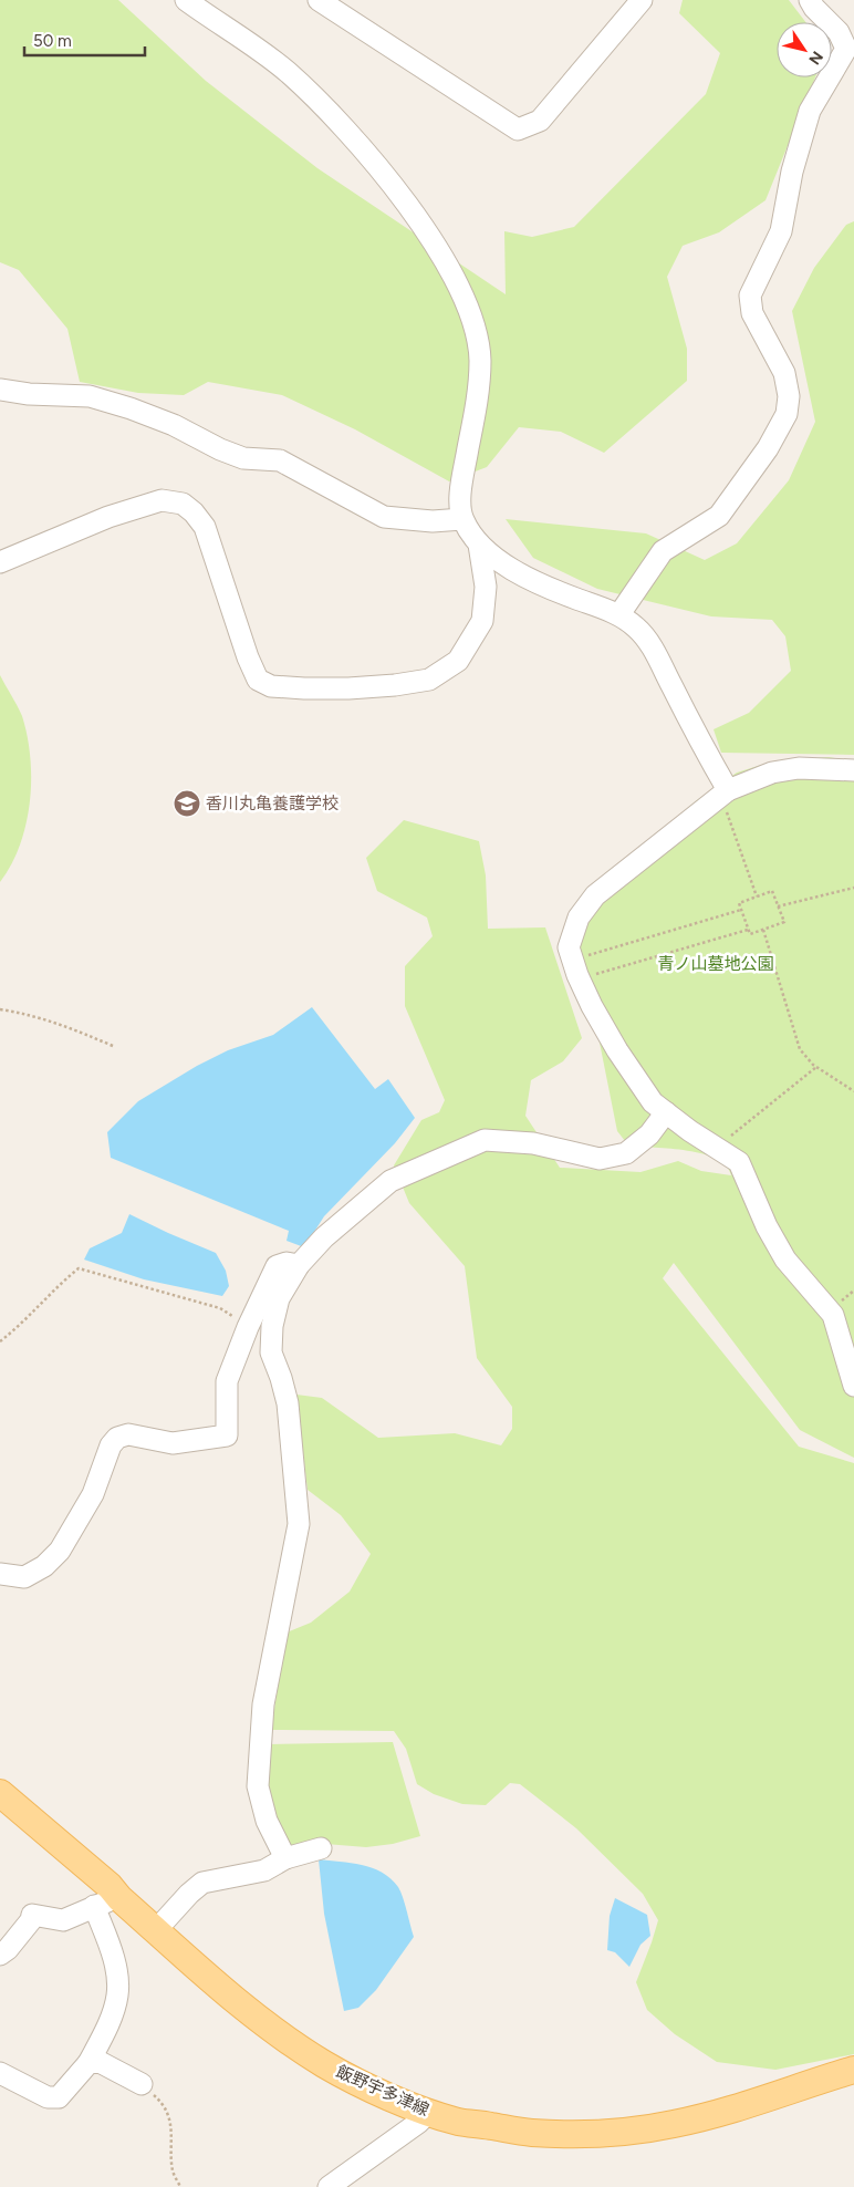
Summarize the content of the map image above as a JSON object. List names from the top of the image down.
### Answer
{
  "streets": {
    "main road": ["飯野宇多津線"]
  },
  "parks": ["青ノ山墓地公園"],
  "places": {
    "school or university": ["香川丸亀養護学校"]
  },
  "scale_bar": "50 m",
  "north": "bottom right"
}
